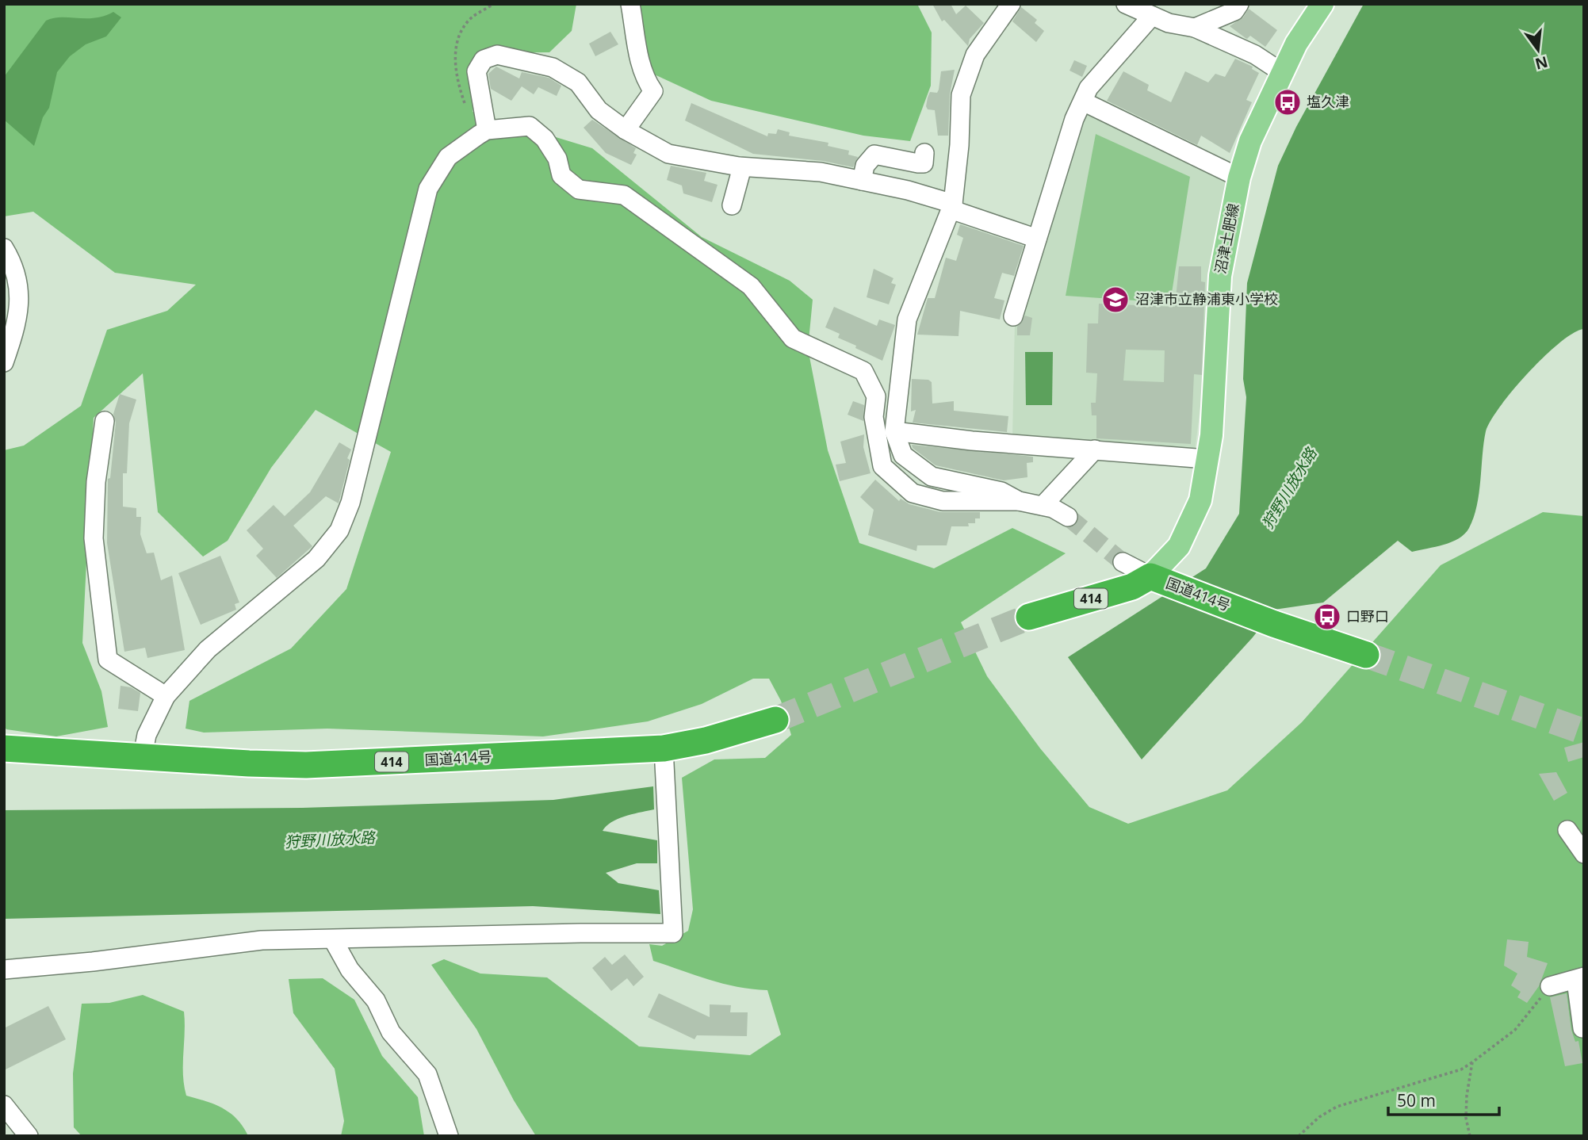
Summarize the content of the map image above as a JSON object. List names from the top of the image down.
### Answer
{
  "streets": {
    "highway": ["国道414号", "414"],
    "main road": ["沼津土肥線"]
  },
  "crossings": [
    ["沼津土肥線", "国道414号"]
  ],
  "water": ["狩野川放水路"],
  "places": {
    "bus stop": ["塩久津", "口野口"],
    "school or university": ["沼津市立静浦東小学校"]
  },
  "scale_bar": "50 m",
  "north": "bottom"
}
